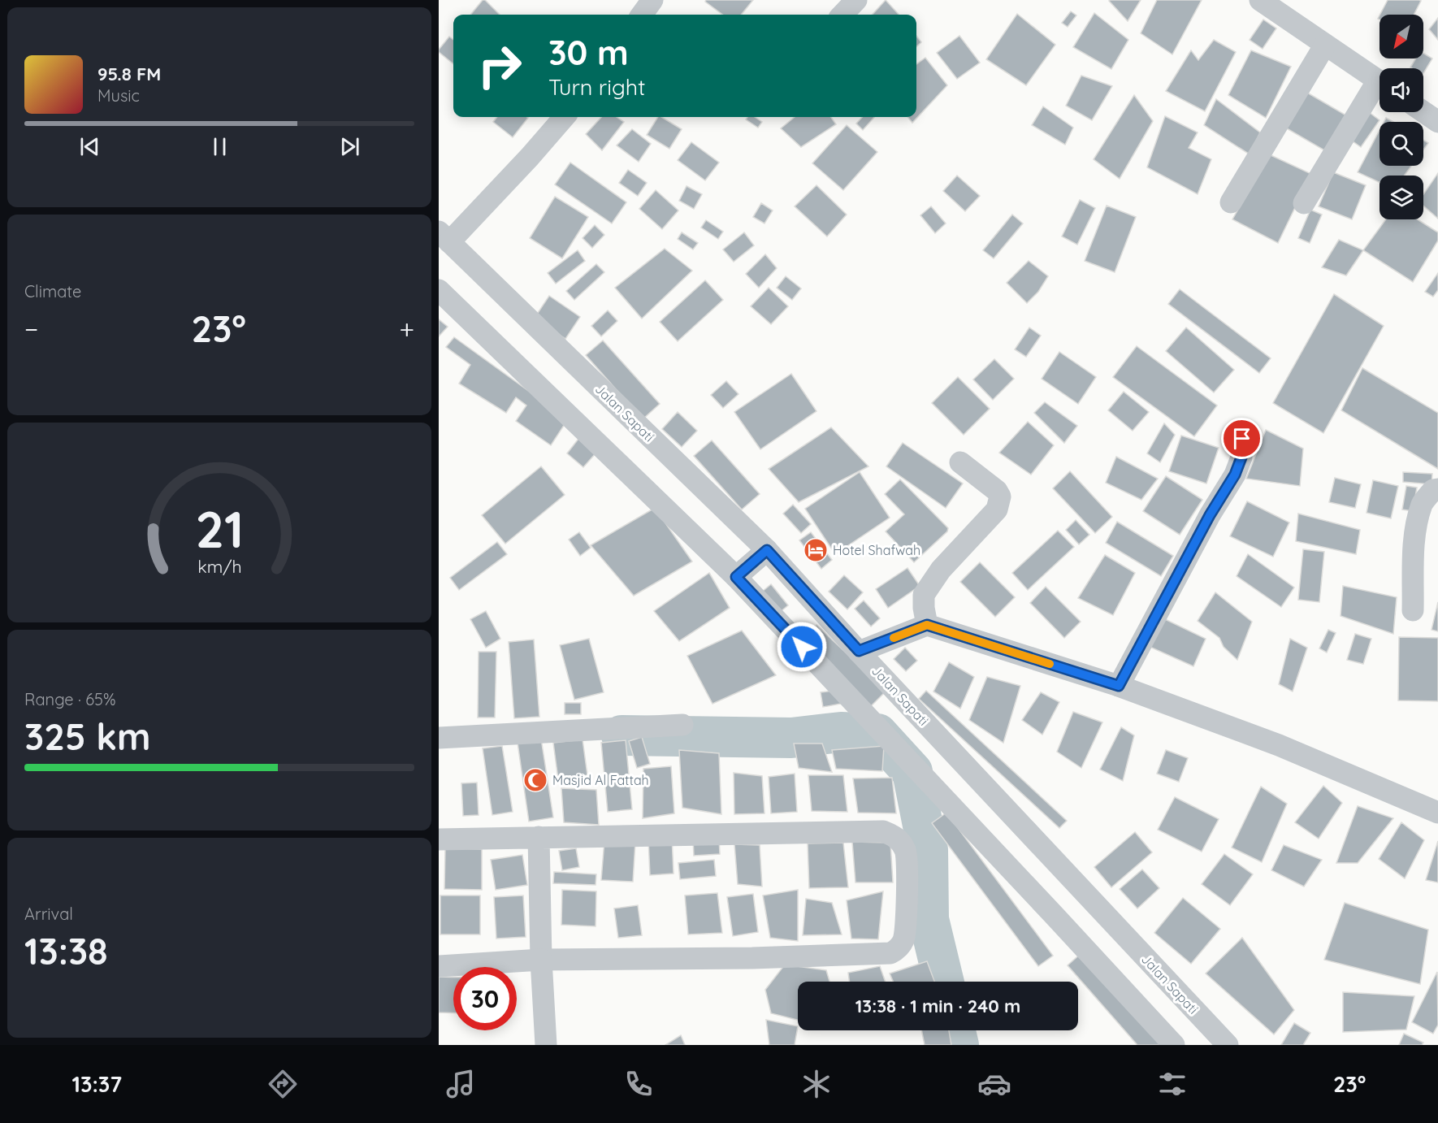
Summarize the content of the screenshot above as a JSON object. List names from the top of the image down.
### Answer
{
  "streets": {
    "street": ["Jalan Sapati"]
  },
  "places": {
    "hotel": ["Hotel Shafwah"],
    "mosque": ["Masjid Al Fattah"]
  },
  "north": "bottom left",
  "page": {
    "turn": ["30 m", "Turn right"],
    "song": ["95.8 FM", "Music"],
    "tile": [
      "Climate",
      ["Range · 65%", "325 km"],
      ["Arrival", "13:38"]
    ],
    "heat": ["−", "23°", "+"],
    "limit": "30",
    "trip": "13:38 · 1 min · 240 m",
    "tabs": ["13:37", "23°"],
    "gauge": ["21", "km/h"]
  }
}
